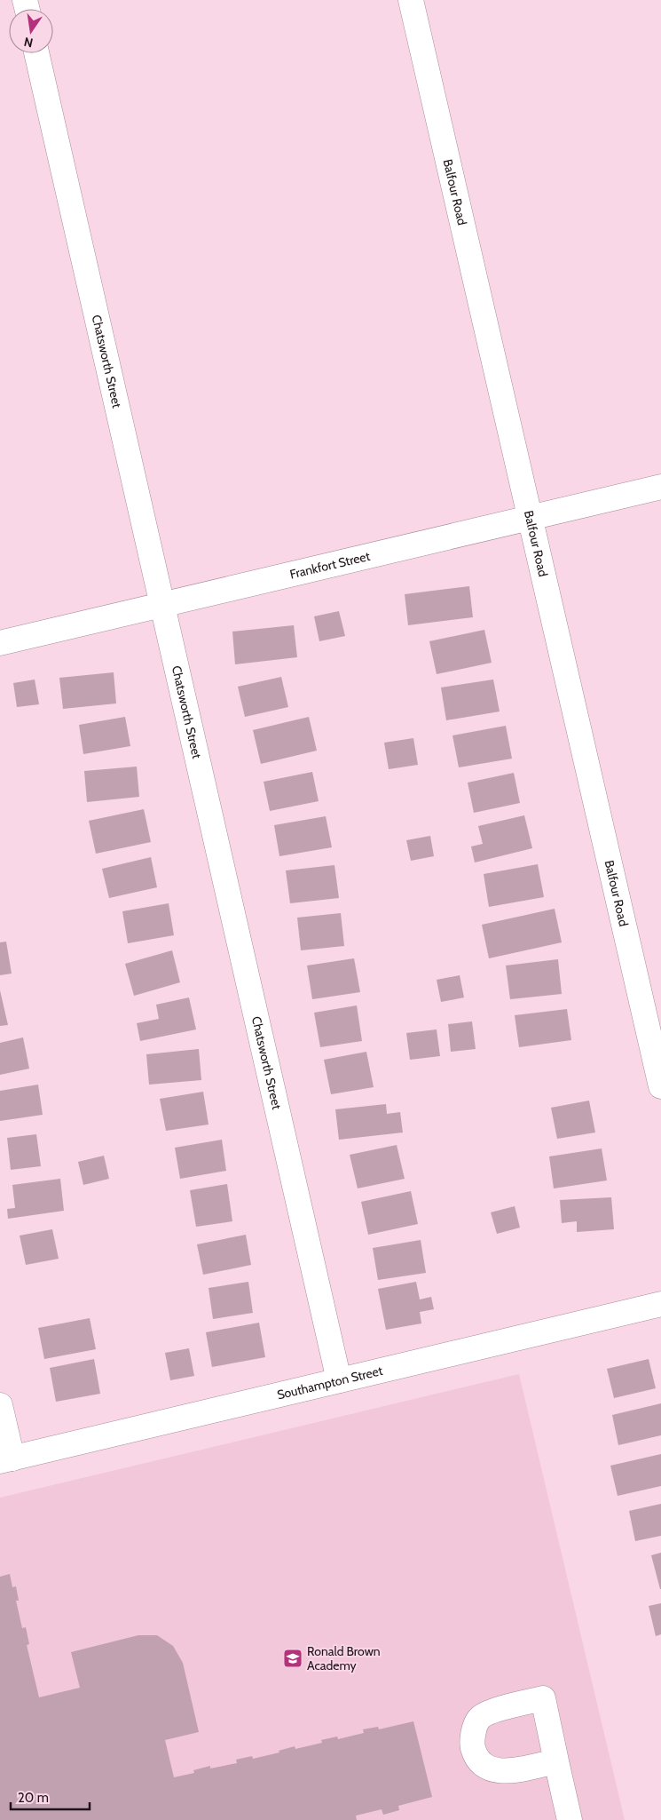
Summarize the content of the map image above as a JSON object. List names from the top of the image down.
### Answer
{
  "streets": {
    "street": [
      "Balfour Road",
      "Chatsworth Street",
      "Frankfort Street",
      "Southampton Street"
    ]
  },
  "crossings": [
    ["Balfour Road", "Frankfort Street"],
    ["Chatsworth Street", "Frankfort Street"],
    ["Chatsworth Street", "Southampton Street"]
  ],
  "places": {
    "school or university": ["Ronald Brown Academy"]
  },
  "scale_bar": "20 m",
  "north": "bottom"
}
